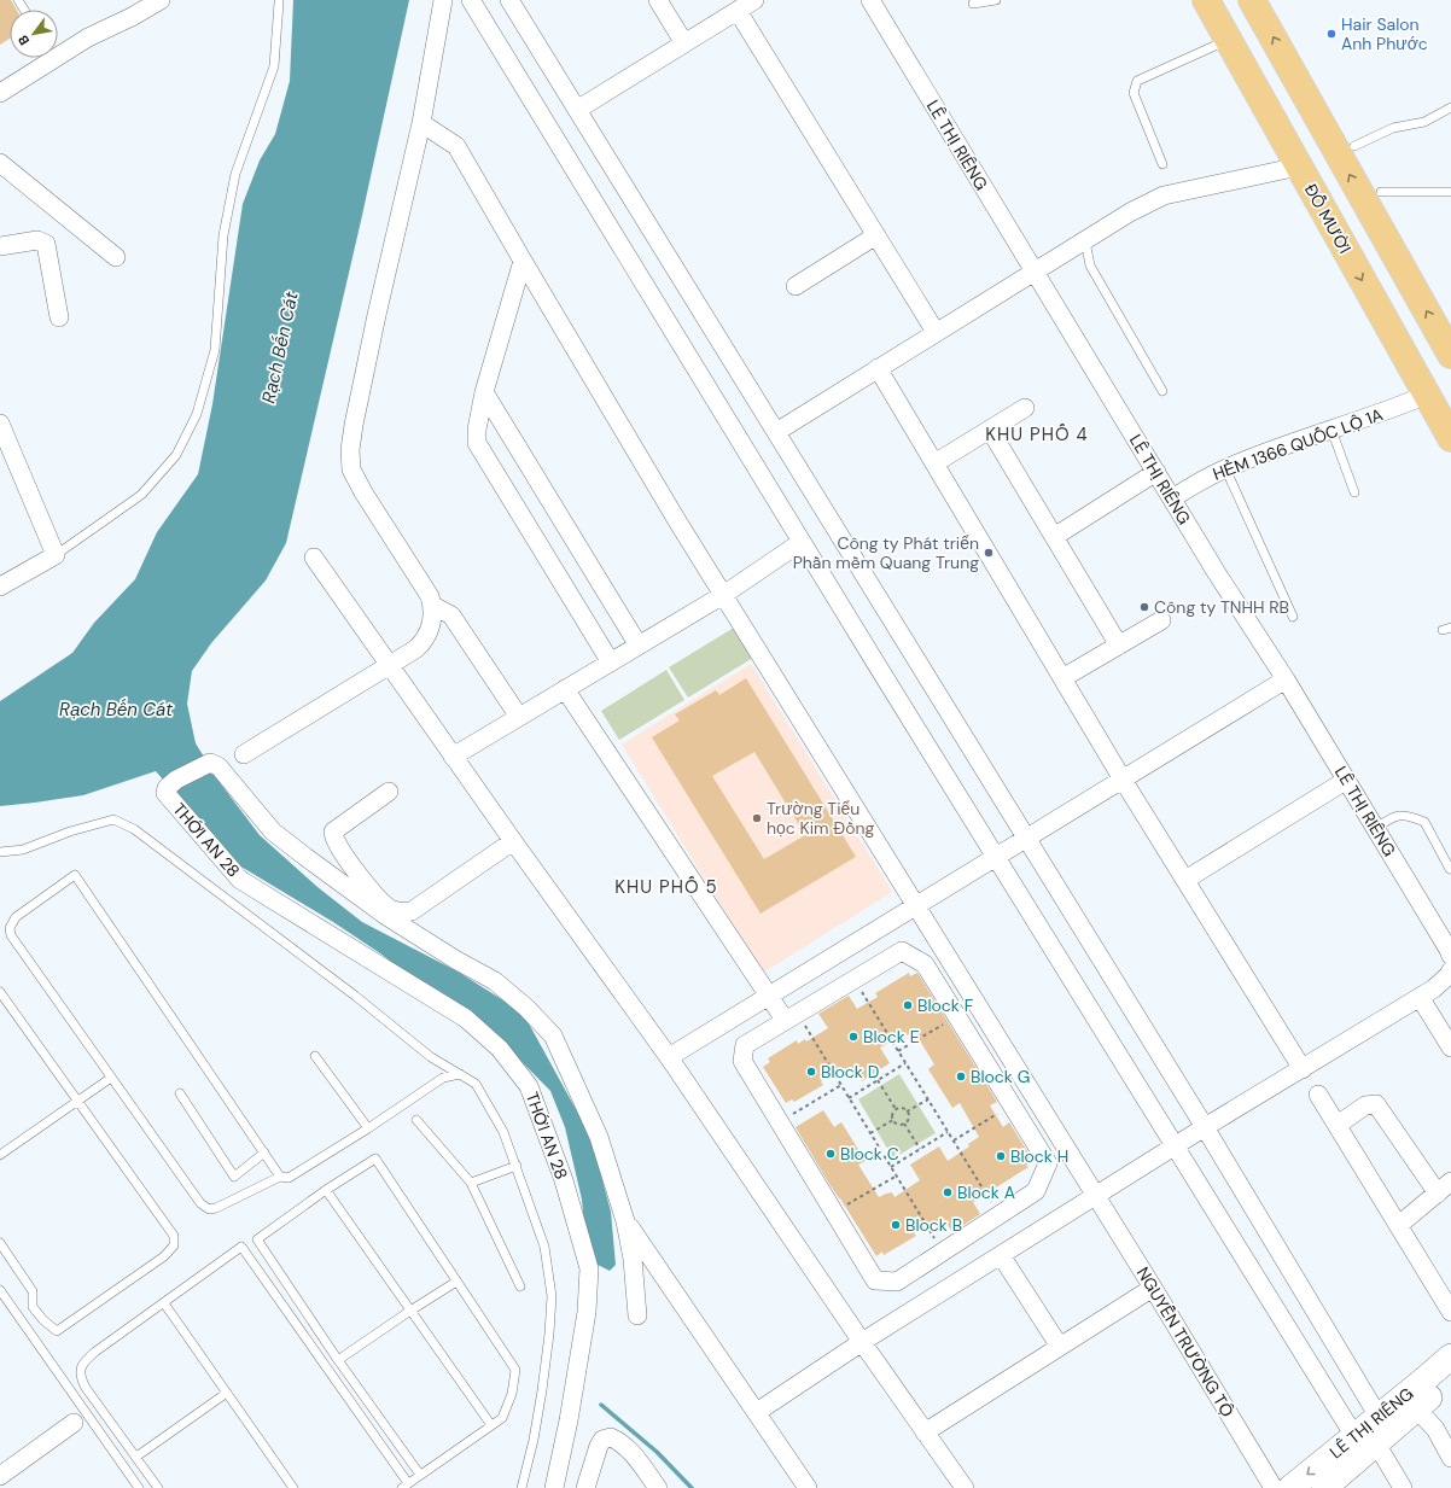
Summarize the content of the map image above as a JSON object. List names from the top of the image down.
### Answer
{
  "streets": {
    "highway": ["ĐỖ MƯỜI"],
    "street": [
      "LÊ THỊ RIÊNG",
      "HẺM 1366 QUỐC LỘ 1A",
      "THỚI AN 28",
      "NGUYỄN TRƯỜNG TỘ"
    ]
  },
  "crossings": [
    ["LÊ THỊ RIÊNG", "HẺM 1366 QUỐC LỘ 1A"],
    ["ĐỖ MƯỜI", "HẺM 1366 QUỐC LỘ 1A"]
  ],
  "districts": ["KHU PHỐ 4", "KHU PHỐ 5"],
  "water": ["Rạch Bến Cát"],
  "places": [
    "Hair Salon Anh Phước",
    "Công ty Phát triển Phần mềm Quang Trung",
    "Công ty TNHH RB",
    "Trường Tiểu học Kim Đồng",
    "Block F",
    "Block E",
    "Block D",
    "Block G",
    "Block C",
    "Block H",
    "Block A",
    "Block B"
  ],
  "north": "bottom left"
}
